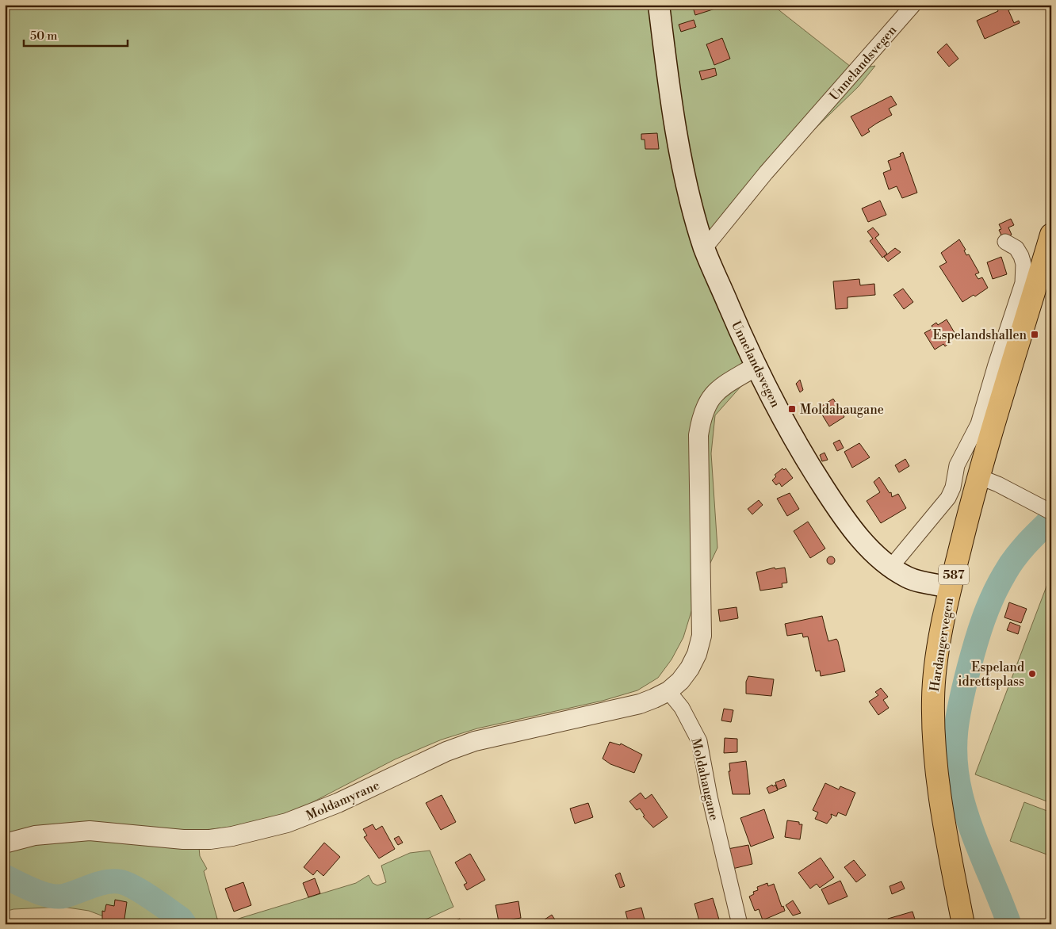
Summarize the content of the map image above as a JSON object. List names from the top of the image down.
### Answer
{
  "streets": {
    "main road": ["Unnelandsvegen", "587", "Hardangervegen"],
    "street": ["Moldahaugane", "Moldamyrane"]
  },
  "crossings": [
    ["Unnelandsvegen", "Hardangervegen"],
    ["Moldahaugane", "Moldamyrane"]
  ],
  "places": {
    "transit": ["Espelandshallen", "Moldahaugane"],
    "other": ["Espeland idrettsplass"]
  },
  "scale_bar": "50 m"
}
